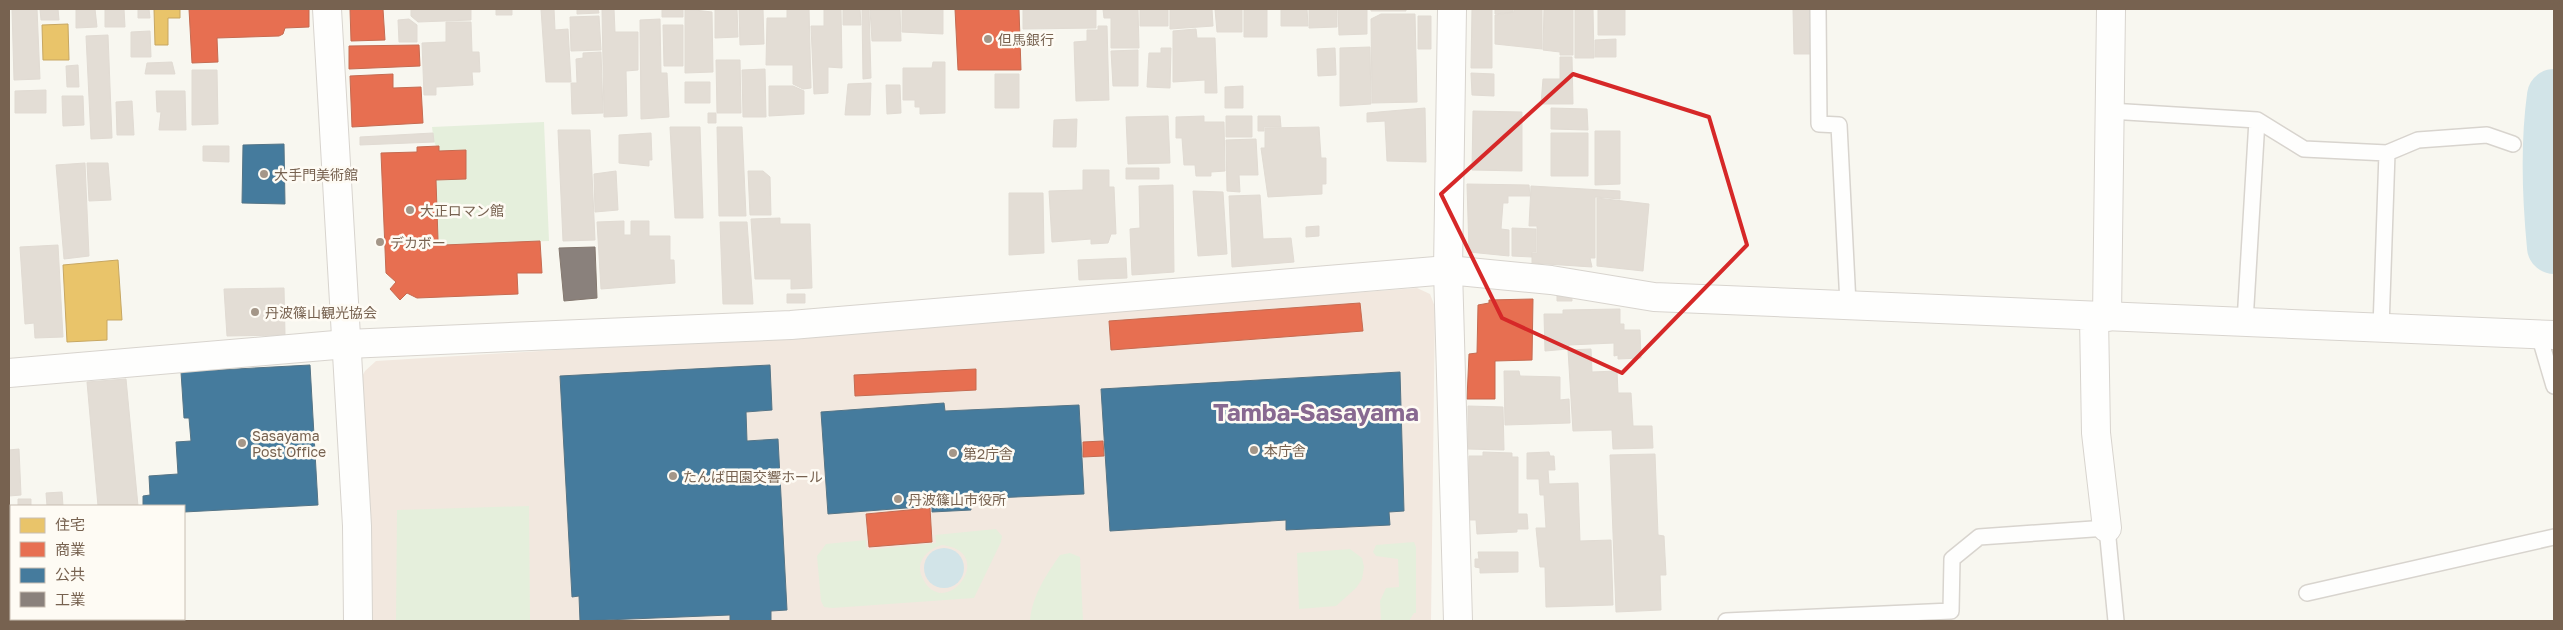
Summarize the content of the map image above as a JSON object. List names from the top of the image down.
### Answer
{
  "districts": ["Tamba-Sasayama"],
  "places": [
    "但馬銀行",
    "大手門美術館",
    "大正ロマン館",
    "デカボー",
    "丹波篠山観光協会",
    "Sasayama Post Office",
    "本庁舎",
    "第2庁舎",
    "たんば田園交響ホール",
    "丹波篠山市役所"
  ],
  "legend": [
    "住宅",
    "商業",
    "公共",
    "工業"
  ]
}
